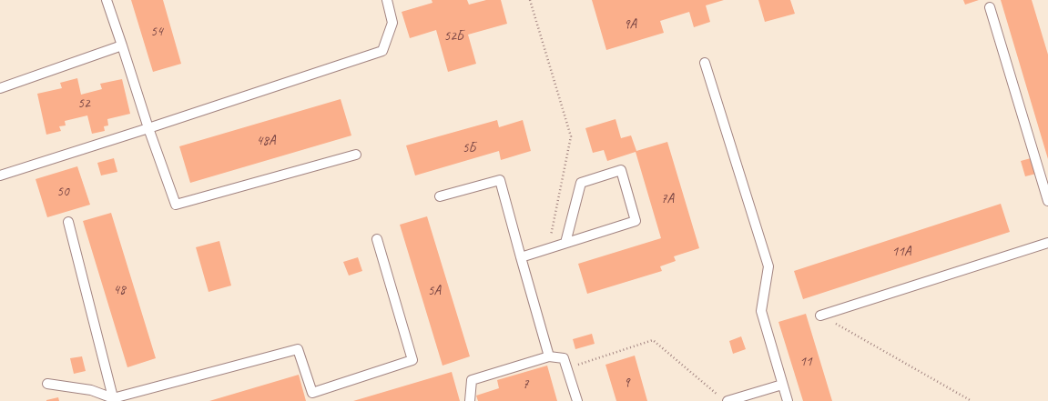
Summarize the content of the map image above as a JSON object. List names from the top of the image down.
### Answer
{
  "house_numbers": [
    "9А",
    "54",
    "52Б",
    "52",
    "48А",
    "5Б",
    "50",
    "7А",
    "11А",
    "48",
    "5А",
    "11",
    "9",
    "7"
  ]
}
